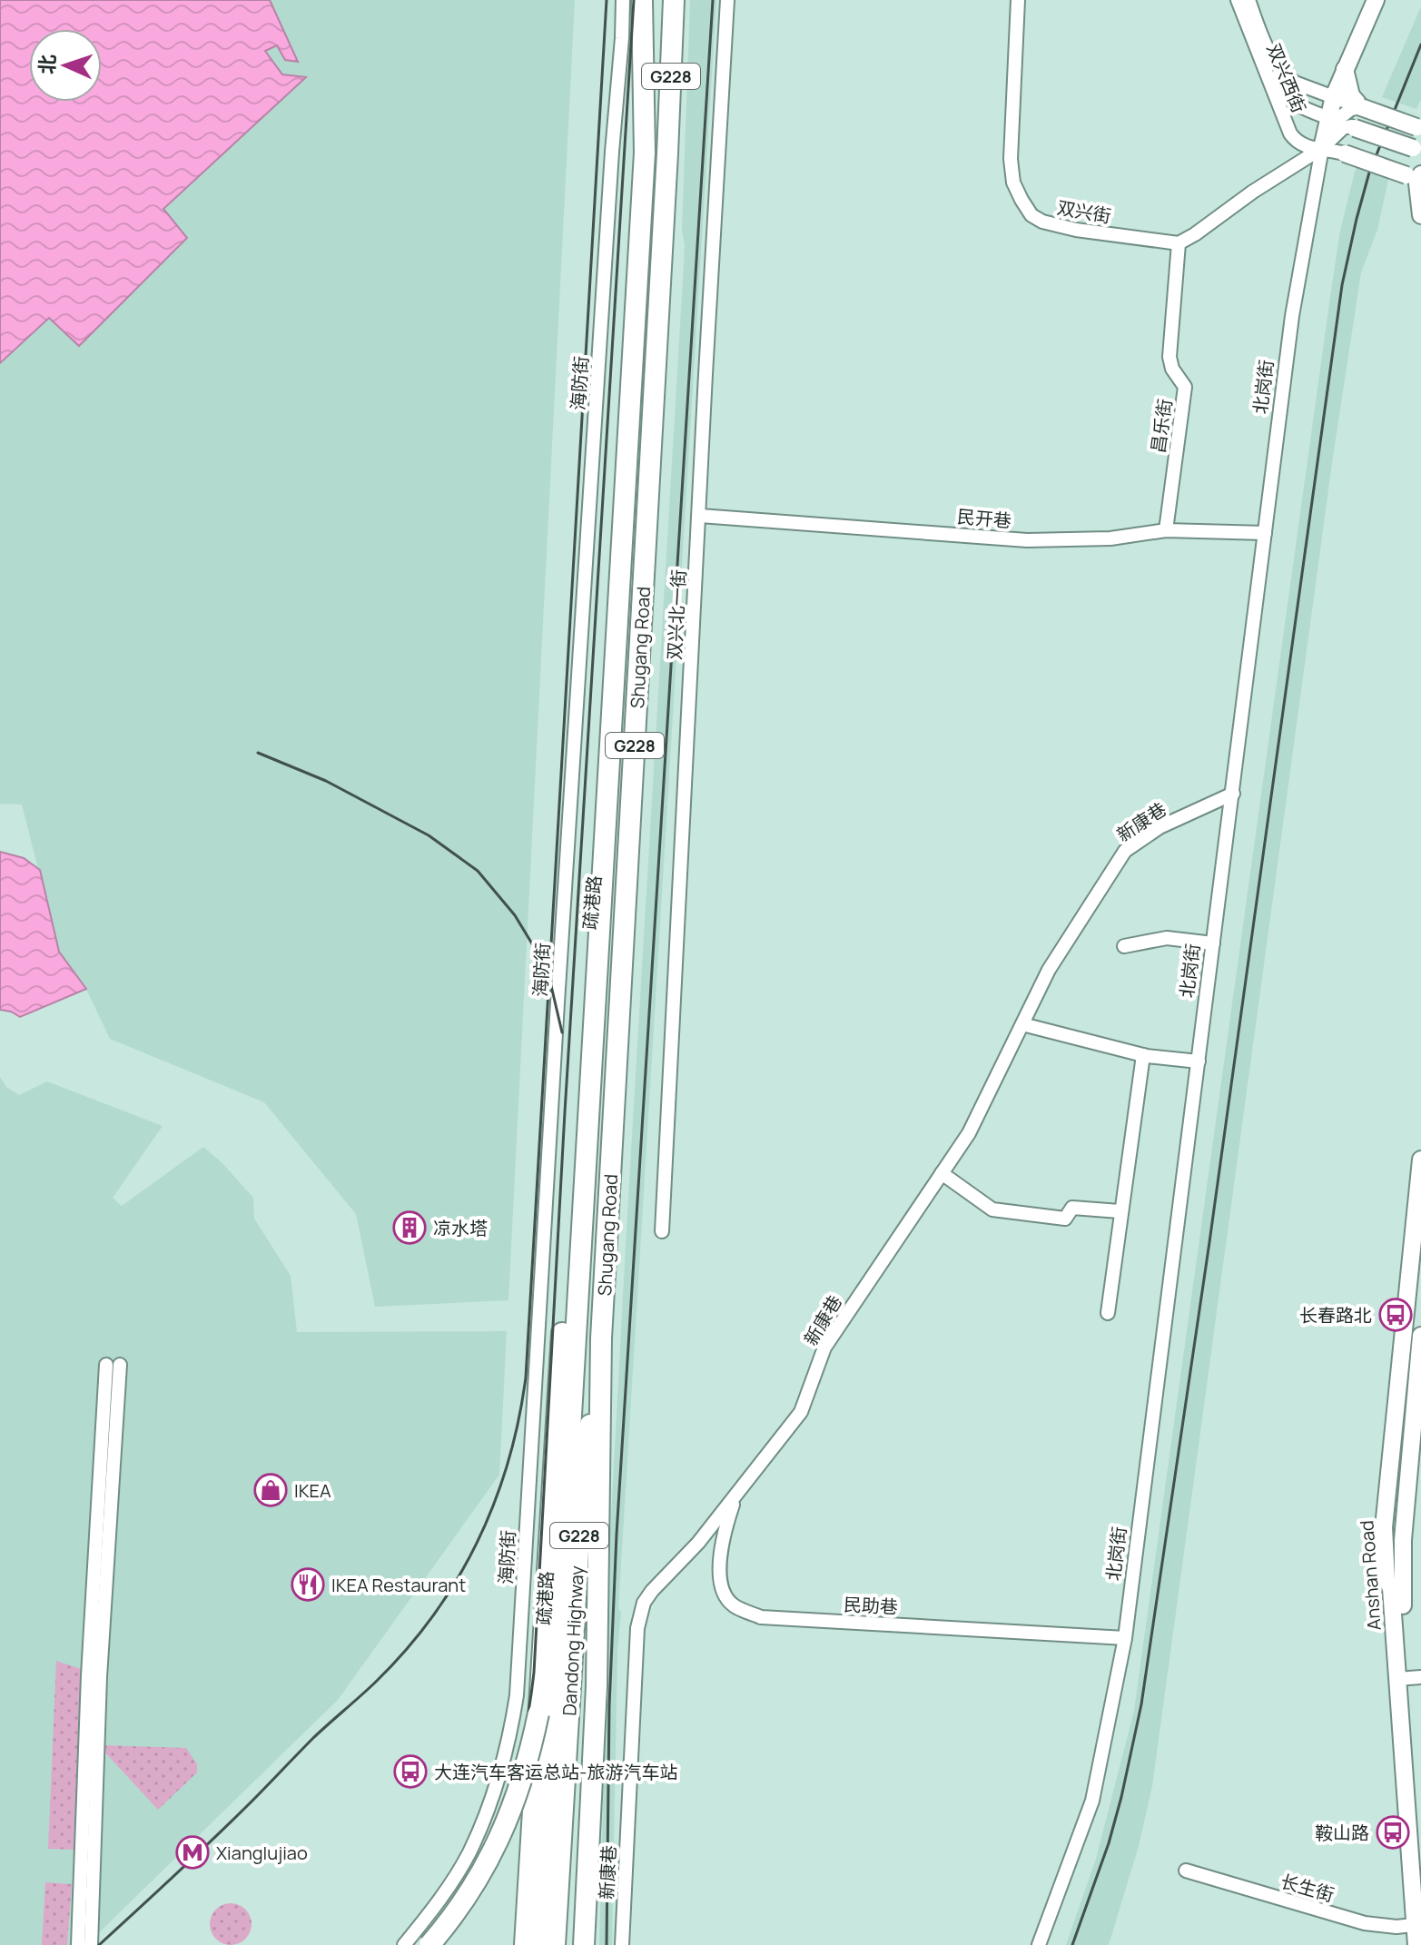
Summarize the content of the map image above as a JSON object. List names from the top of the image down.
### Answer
{
  "streets": {
    "highway": [
      "G228",
      "Shugang Road",
      "疏港路",
      "Dandong Highway"
    ],
    "main road": ["北岗街", "Anshan Road"],
    "street": [
      "双兴西街",
      "双兴街",
      "海防街",
      "昌乐街",
      "民开巷",
      "双兴北一街",
      "新康巷",
      "民助巷",
      "长生街"
    ]
  },
  "crossings": [
    ["双兴西街", "北岗街"],
    ["双兴街", "昌乐街"],
    ["北岗街", "民开巷"],
    ["北岗街", "新康巷"],
    ["北岗街", "民助巷"],
    ["昌乐街", "民开巷"],
    ["民开巷", "双兴北一街"],
    ["Shugang Road", "疏港路"],
    ["Shugang Road", "Dandong Highway"],
    ["新康巷", "民助巷"],
    ["疏港路", "Dandong Highway"],
    ["Anshan Road", "长生街"]
  ],
  "places": {
    "building": ["凉水塔"],
    "bus stop": ["长春路北", "大连汽车客运总站-旅游汽车站", "鞍山路"],
    "shop": ["IKEA"],
    "restaurant": ["IKEA Restaurant"],
    "metro station": ["Xianglujiao"]
  },
  "north": "left"
}
